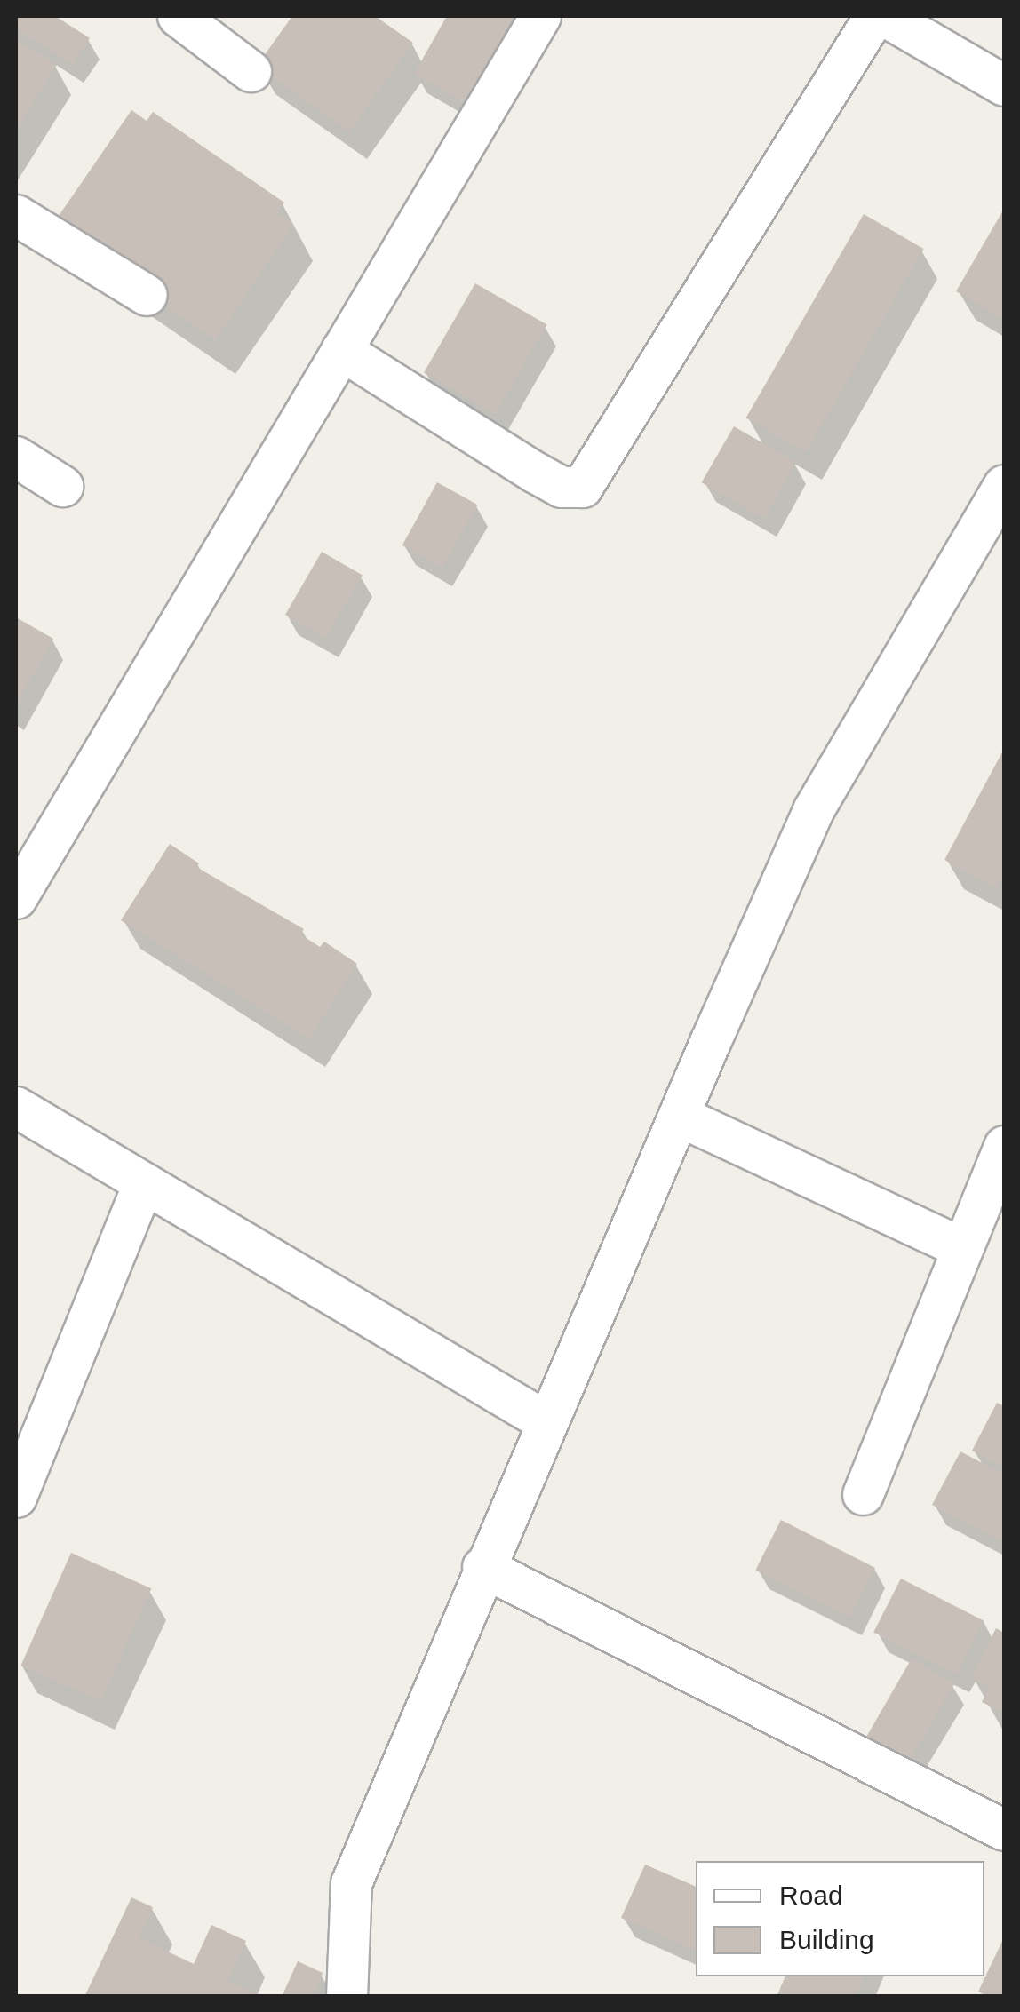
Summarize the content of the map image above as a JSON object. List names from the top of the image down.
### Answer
{
  "legend": ["Road", "Building"]
}
